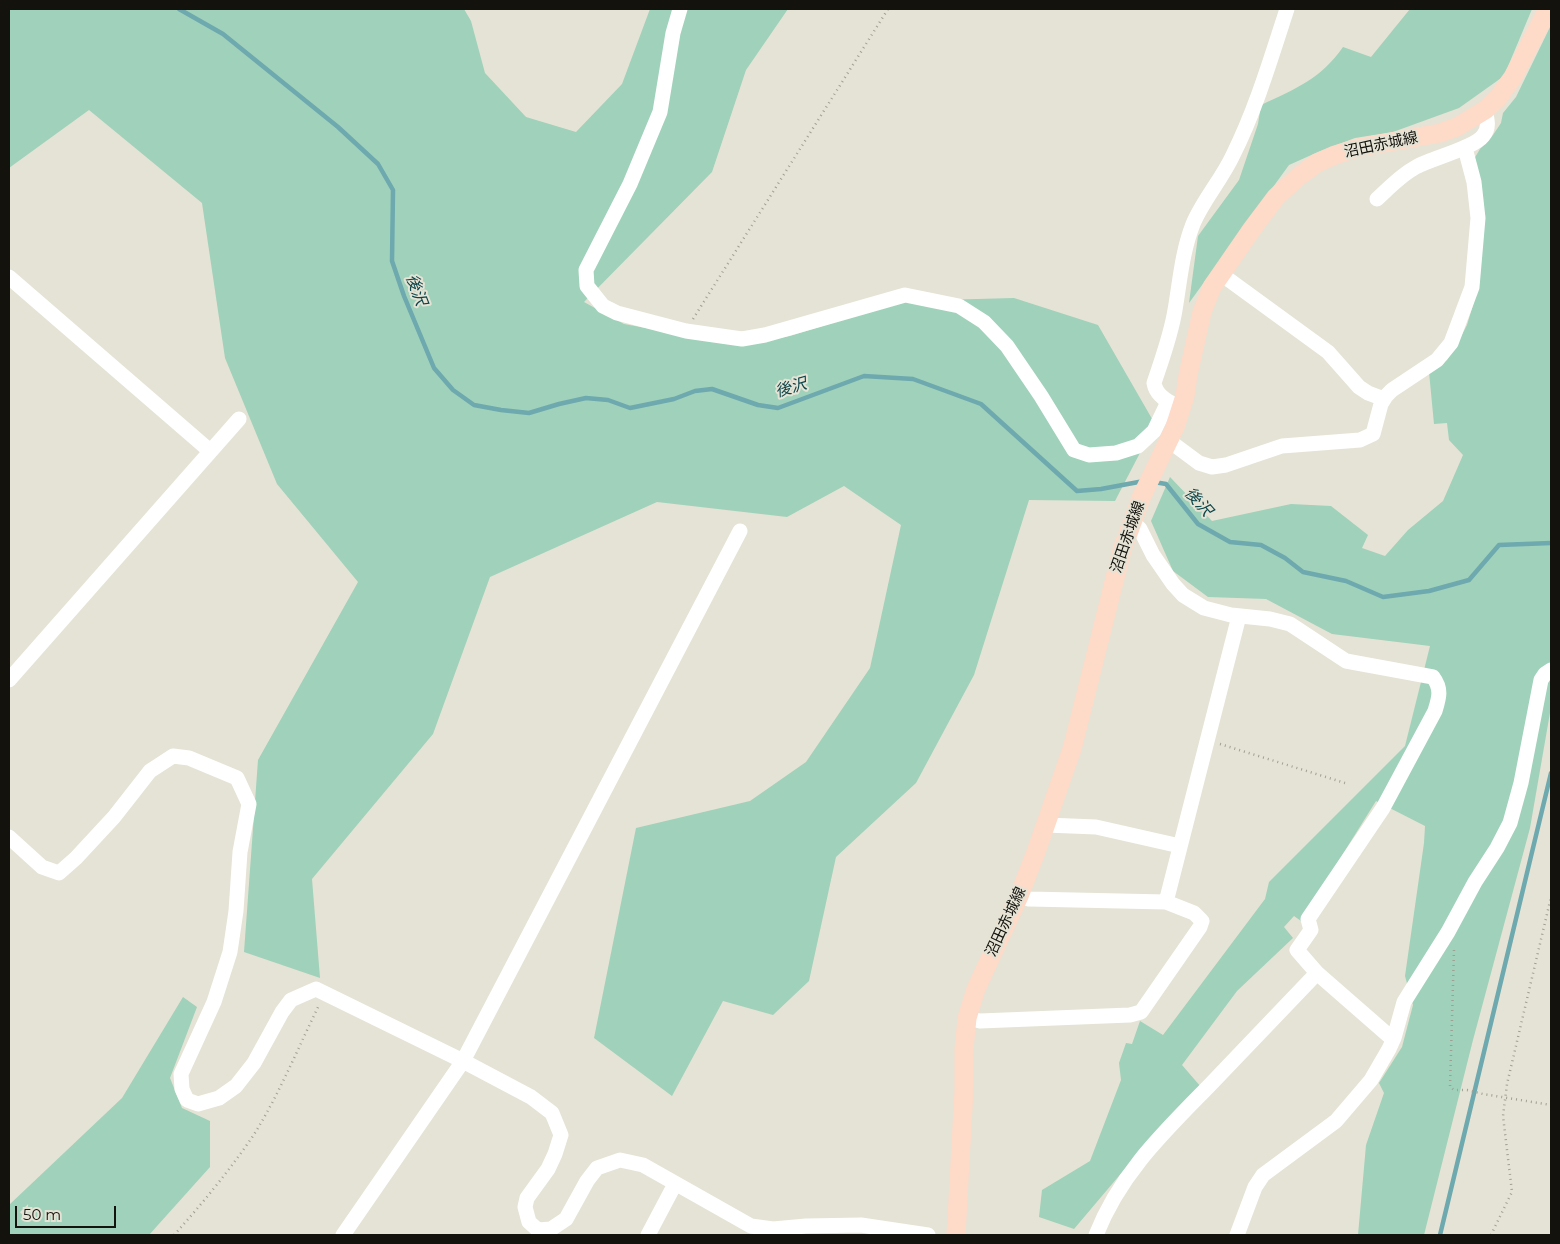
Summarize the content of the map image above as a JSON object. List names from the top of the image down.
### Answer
{
  "streets": {
    "main road": ["沼田赤城線"]
  },
  "water": ["後沢"],
  "scale_bar": "50 m"
}
